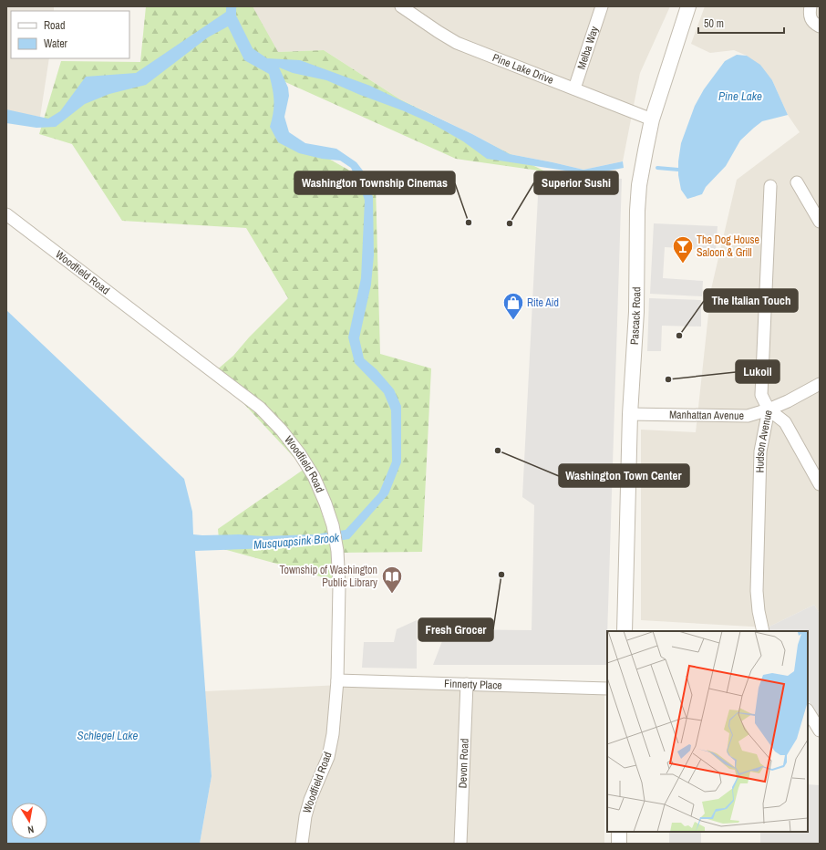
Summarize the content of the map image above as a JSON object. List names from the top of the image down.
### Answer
{
  "streets": {
    "street": [
      "Melba Way",
      "Pine Lake Drive",
      "Woodfield Road",
      "Pascack Road",
      "Manhattan Avenue",
      "Hudson Avenue",
      "Finnerty Place",
      "Devon Road"
    ]
  },
  "crossings": [
    ["Melba Way", "Pine Lake Drive"],
    ["Pine Lake Drive", "Pascack Road"],
    ["Woodfield Road", "Finnerty Place"],
    ["Pascack Road", "Manhattan Avenue"],
    ["Manhattan Avenue", "Hudson Avenue"],
    ["Finnerty Place", "Devon Road"]
  ],
  "water": ["Pine Lake", "Musquapsink Brook", "Schlegel Lake"],
  "places": {
    "other": [
      "Washington Township Cinemas",
      "Superior Sushi",
      "The Italian Touch",
      "Lukoil",
      "Washington Town Center",
      "Fresh Grocer"
    ],
    "bar": ["The Dog House Saloon & Grill"],
    "shop": ["Rite Aid"],
    "library": ["Township of Washington Public Library"]
  },
  "legend": ["Road", "Water"],
  "scale_bar": "50 m",
  "north": "bottom"
}
